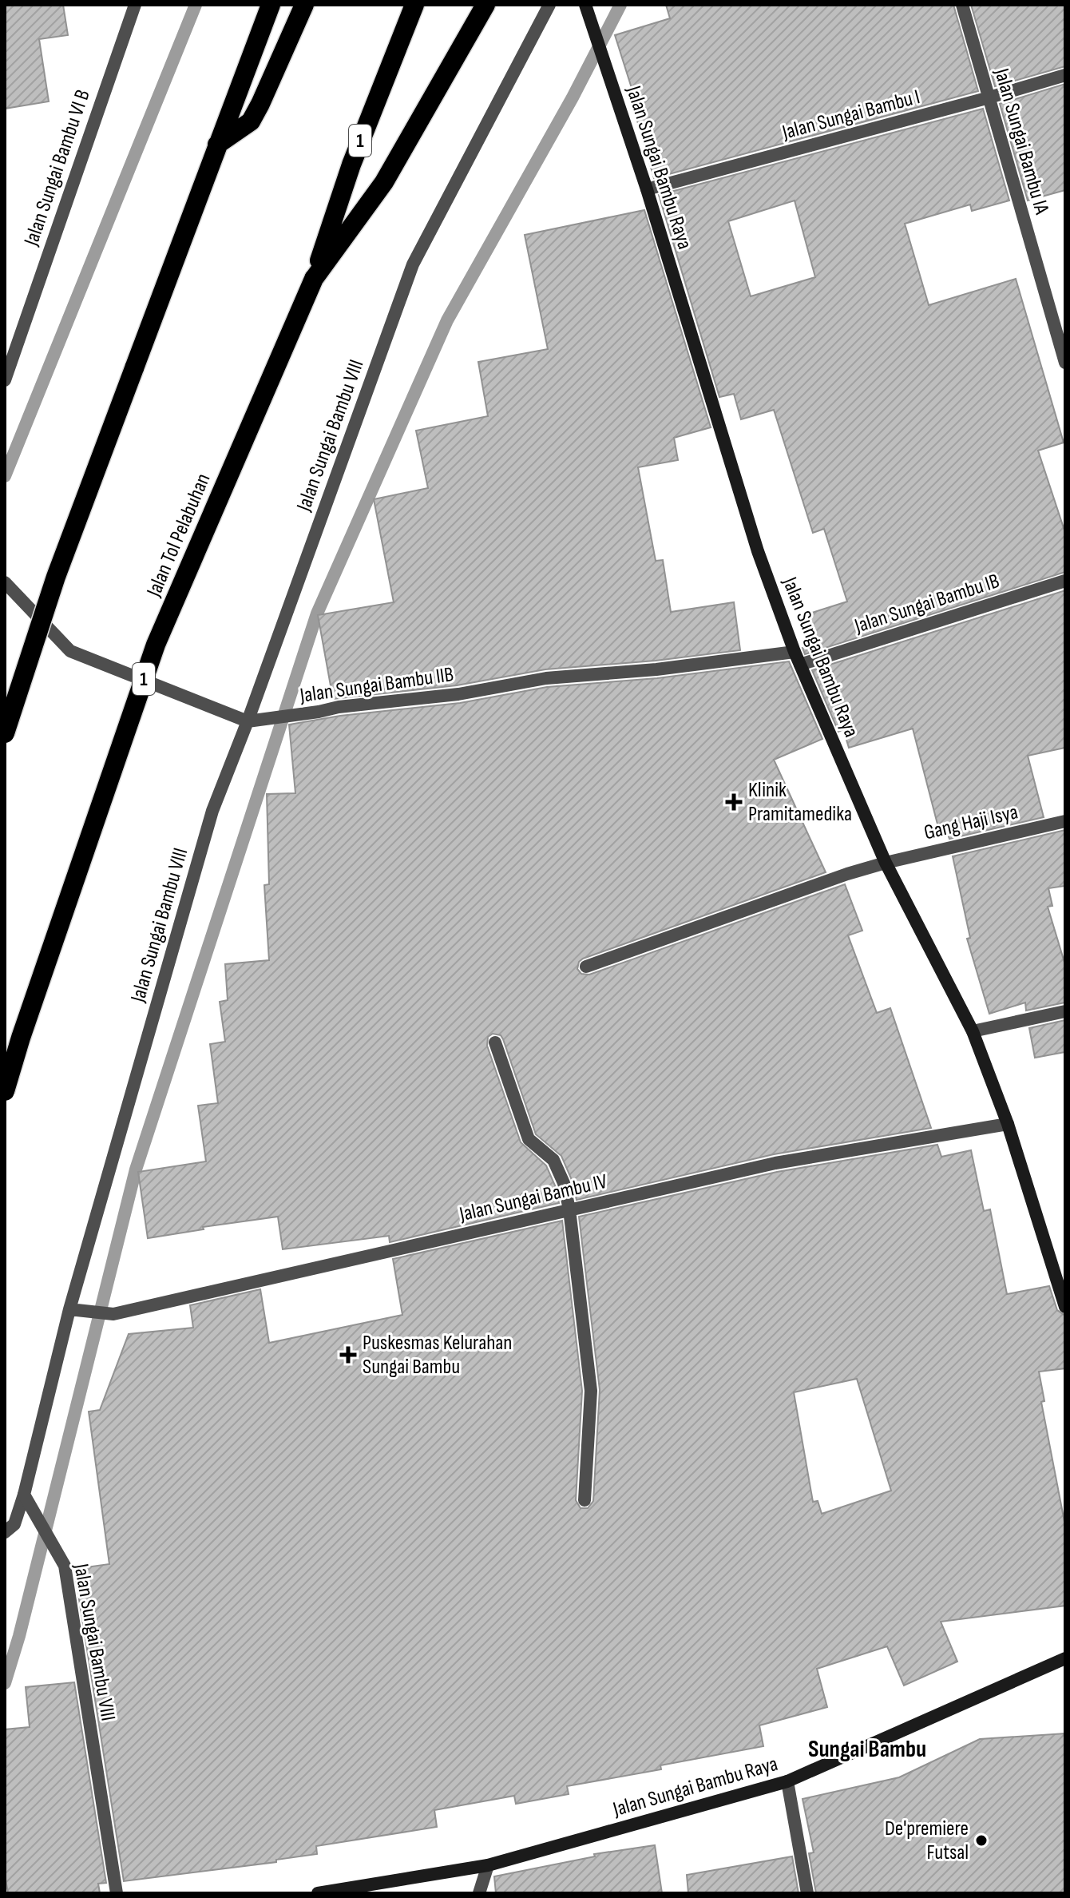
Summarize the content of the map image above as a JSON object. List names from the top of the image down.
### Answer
{
  "streets": {
    "highway": ["1", "Jalan Tol Pelabuhan"],
    "street": [
      "Jalan Sungai Bambu I",
      "Jalan Sungai Bambu IA",
      "Jalan Sungai Bambu VI B",
      "Jalan Sungai Bambu Raya",
      "Jalan Sungai Bambu VIII",
      "Jalan Sungai Bambu IB",
      "Jalan Sungai Bambu IIB",
      "Gang Haji Isya",
      "Jalan Sungai Bambu IV"
    ]
  },
  "crossings": [
    ["Jalan Sungai Bambu I", "Jalan Sungai Bambu IA"],
    ["Jalan Sungai Bambu I", "Jalan Sungai Bambu Raya"],
    ["Jalan Sungai Bambu Raya", "Jalan Sungai Bambu IB"],
    ["Jalan Sungai Bambu Raya", "Jalan Sungai Bambu IIB"],
    ["Jalan Sungai Bambu Raya", "Gang Haji Isya"],
    ["Jalan Sungai Bambu Raya", "Jalan Sungai Bambu IV"],
    ["Jalan Sungai Bambu VIII", "Jalan Sungai Bambu IIB"],
    ["Jalan Sungai Bambu VIII", "Jalan Sungai Bambu IV"]
  ],
  "districts": ["Sungai Bambu"],
  "places": {
    "health": ["Klinik Pramitamedika", "Puskesmas Kelurahan Sungai Bambu"],
    "other": ["De'premiere Futsal"]
  }
}
